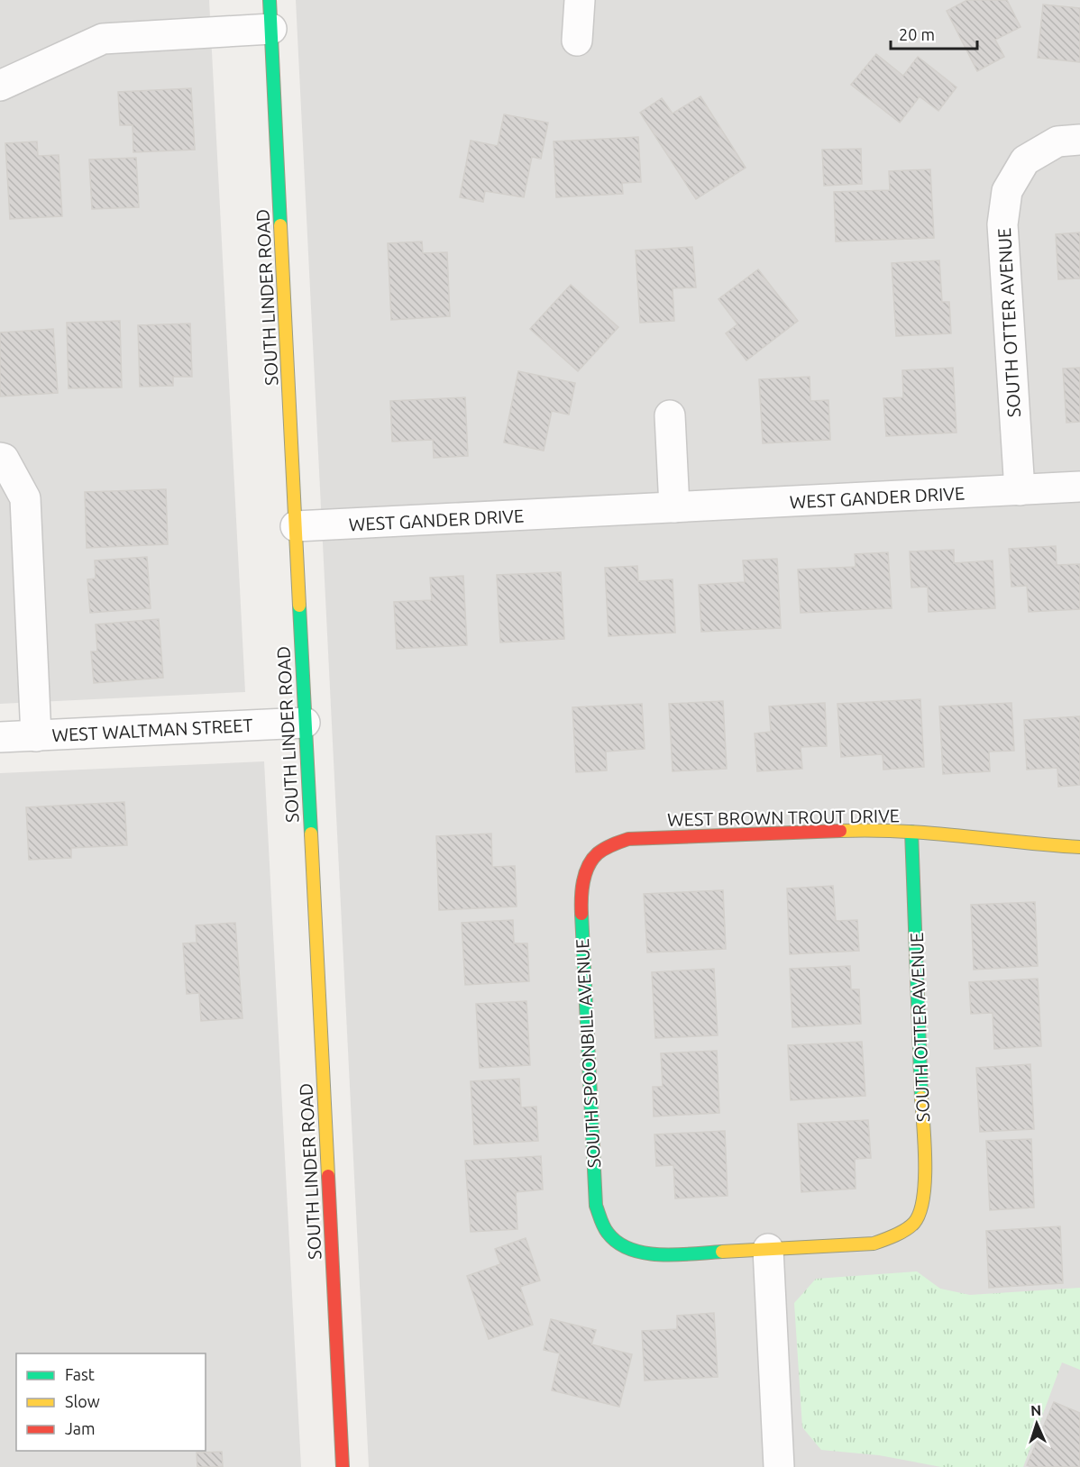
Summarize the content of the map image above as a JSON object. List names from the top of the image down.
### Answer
{
  "streets": {
    "street": [
      "SOUTH LINDER ROAD",
      "SOUTH OTTER AVENUE",
      "WEST GANDER DRIVE",
      "WEST WALTMAN STREET",
      "WEST BROWN TROUT DRIVE",
      "SOUTH SPOONBILL AVENUE"
    ]
  },
  "crossings": [
    ["SOUTH LINDER ROAD", "WEST GANDER DRIVE"],
    ["SOUTH LINDER ROAD", "WEST WALTMAN STREET"],
    ["SOUTH OTTER AVENUE", "WEST GANDER DRIVE"],
    ["SOUTH OTTER AVENUE", "WEST BROWN TROUT DRIVE"],
    ["SOUTH OTTER AVENUE", "SOUTH SPOONBILL AVENUE"],
    ["WEST BROWN TROUT DRIVE", "SOUTH SPOONBILL AVENUE"]
  ],
  "legend": ["Fast", "Slow", "Jam"],
  "scale_bar": "20 m",
  "north": "top"
}
